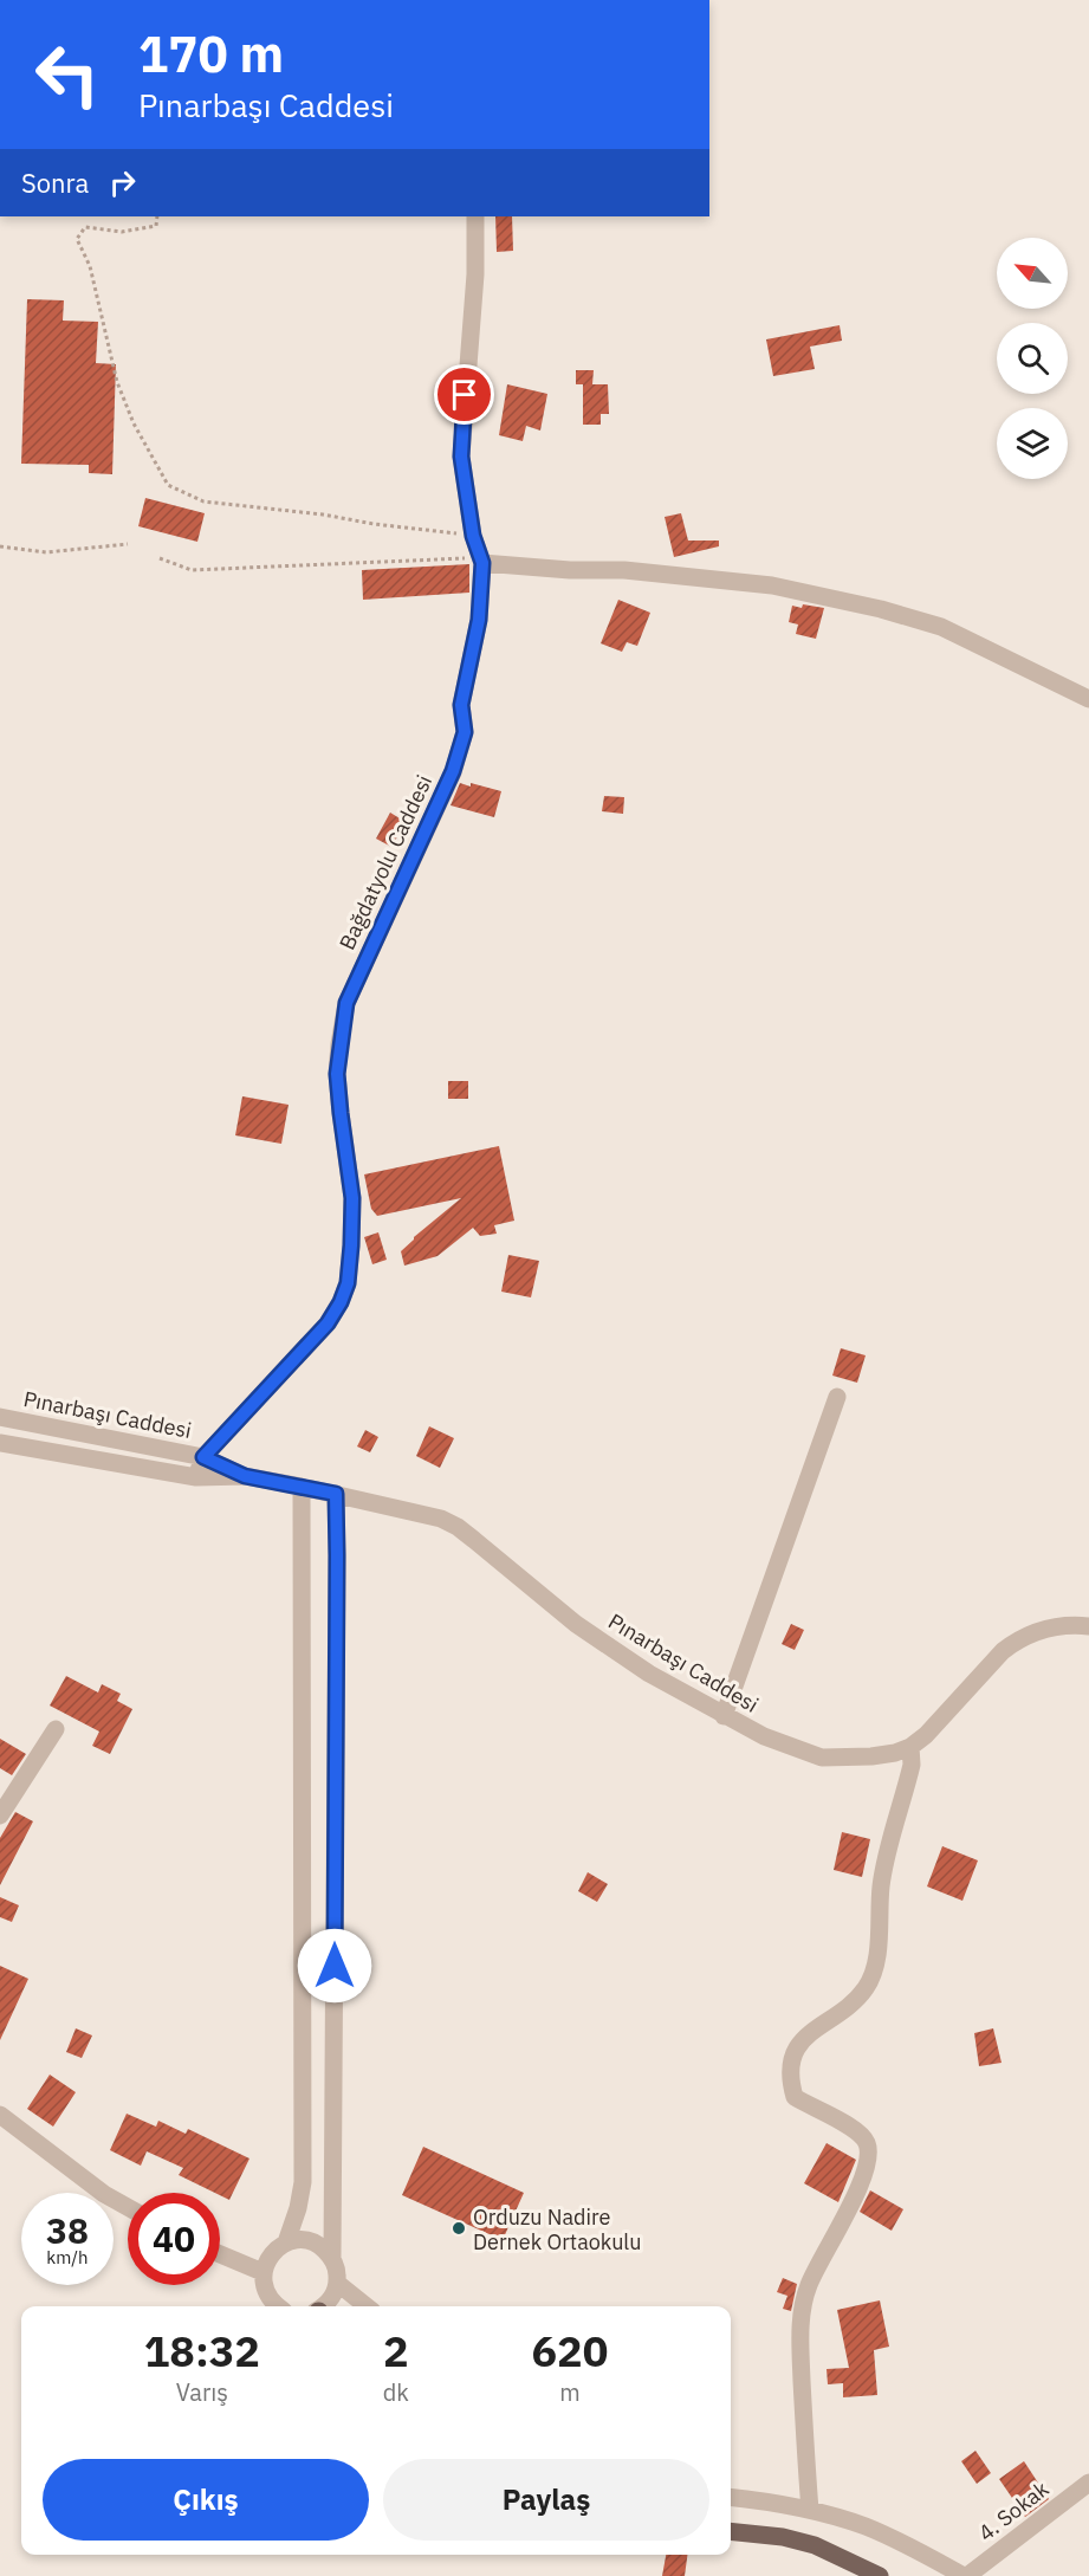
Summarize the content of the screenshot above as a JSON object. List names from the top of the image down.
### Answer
{
  "streets": {
    "street": ["Bağdatyolu Caddesi", "Pınarbaşı Caddesi", "4. Sokak"]
  },
  "crossings": [
    ["Bağdatyolu Caddesi", "Pınarbaşı Caddesi"]
  ],
  "places": ["Orduzu Nadire Dernek Ortaokulu"],
  "north": "top left",
  "page": {
    "turn": ["170 m", "Pınarbaşı Caddesi"],
    "then": "Sonra",
    "speed": "38 km/h",
    "limit": "40",
    "eta": [
      "18:32",
      "Varış",
      "2",
      "dk",
      "620",
      "m"
    ],
    "buttons": ["Çıkış", "Paylaş"]
  }
}
